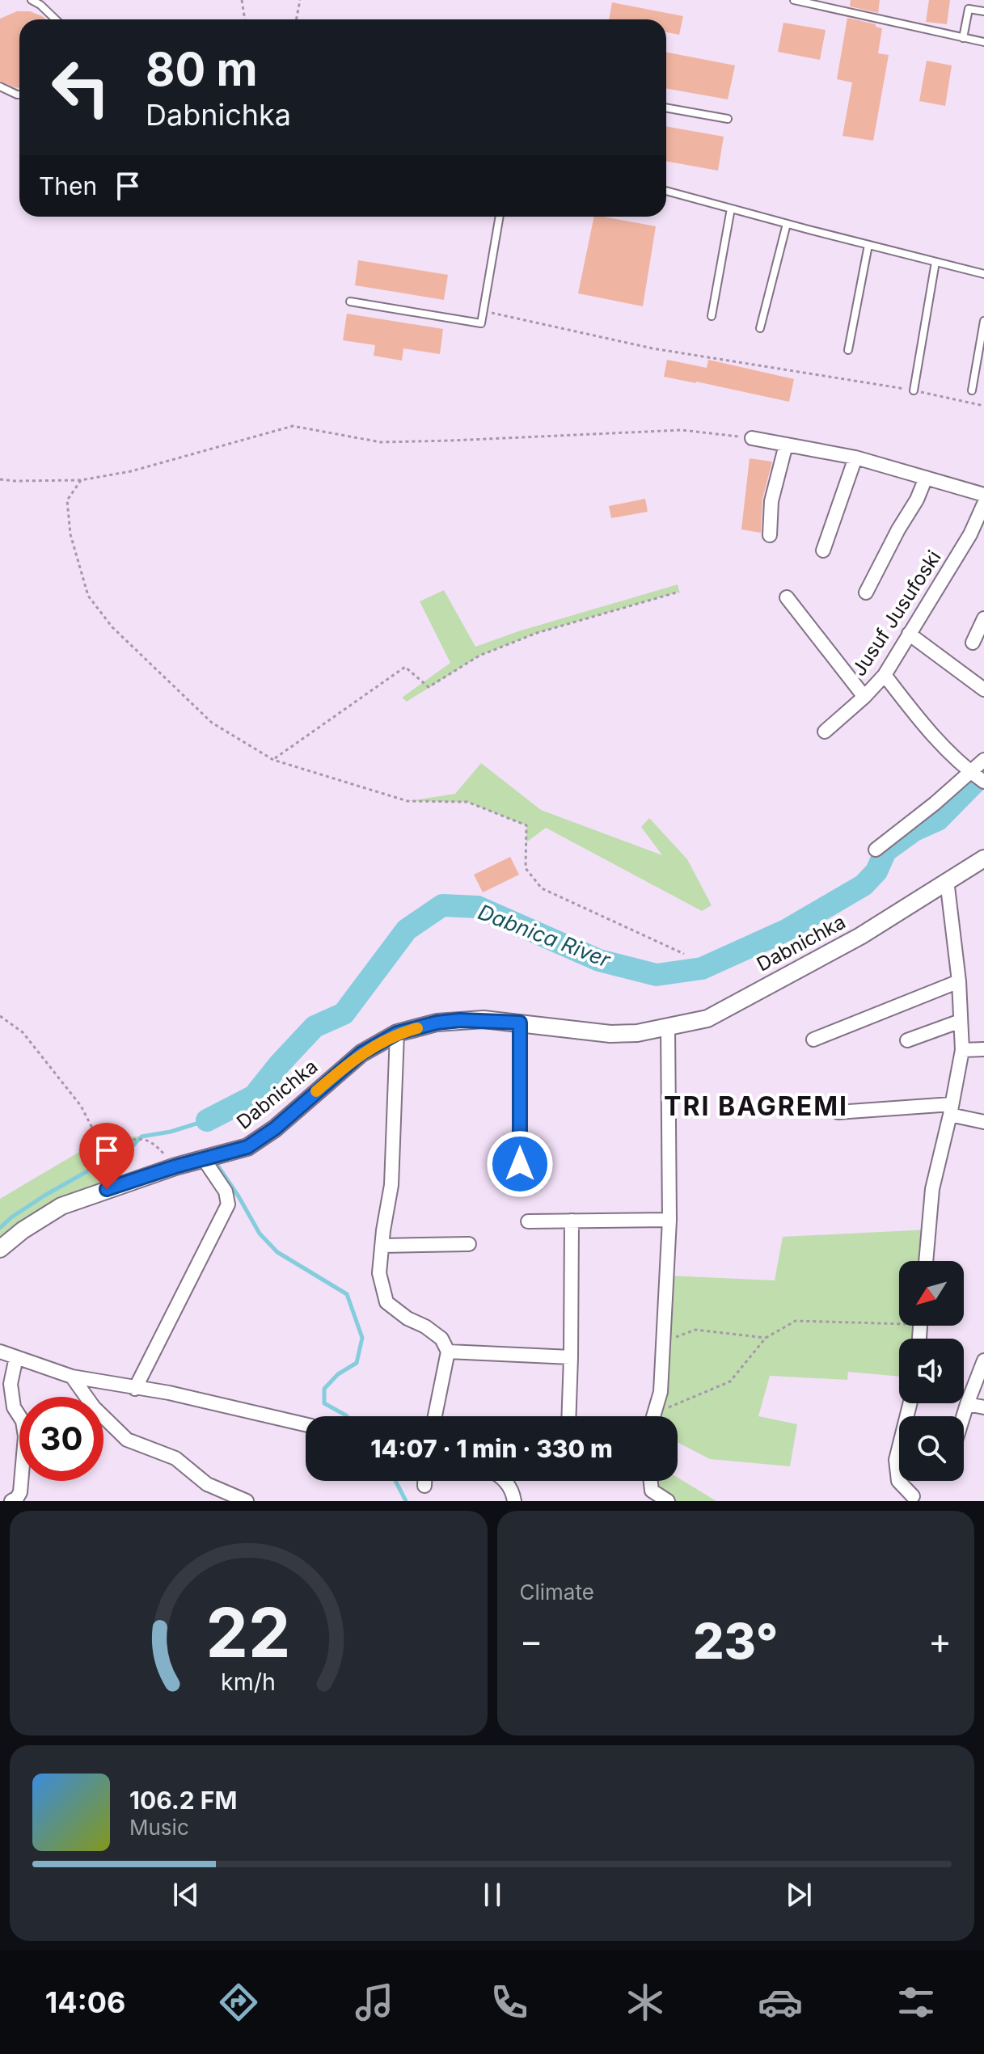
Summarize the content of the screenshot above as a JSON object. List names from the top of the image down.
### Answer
{
  "streets": {
    "street": ["Jusuf Jusufoski", "Dabnichka"]
  },
  "districts": ["TRI BAGREMI"],
  "water": ["Dabnica River"],
  "north": "bottom left",
  "page": {
    "turn": ["80 m", "Dabnichka"],
    "then": "Then",
    "limit": "30",
    "trip": "14:07 · 1 min · 330 m",
    "tile": "Climate",
    "heat": ["−", "23°", "+"],
    "song": ["106.2 FM", "Music"],
    "tabs": "14:06",
    "gauge": ["22", "km/h"]
  }
}
